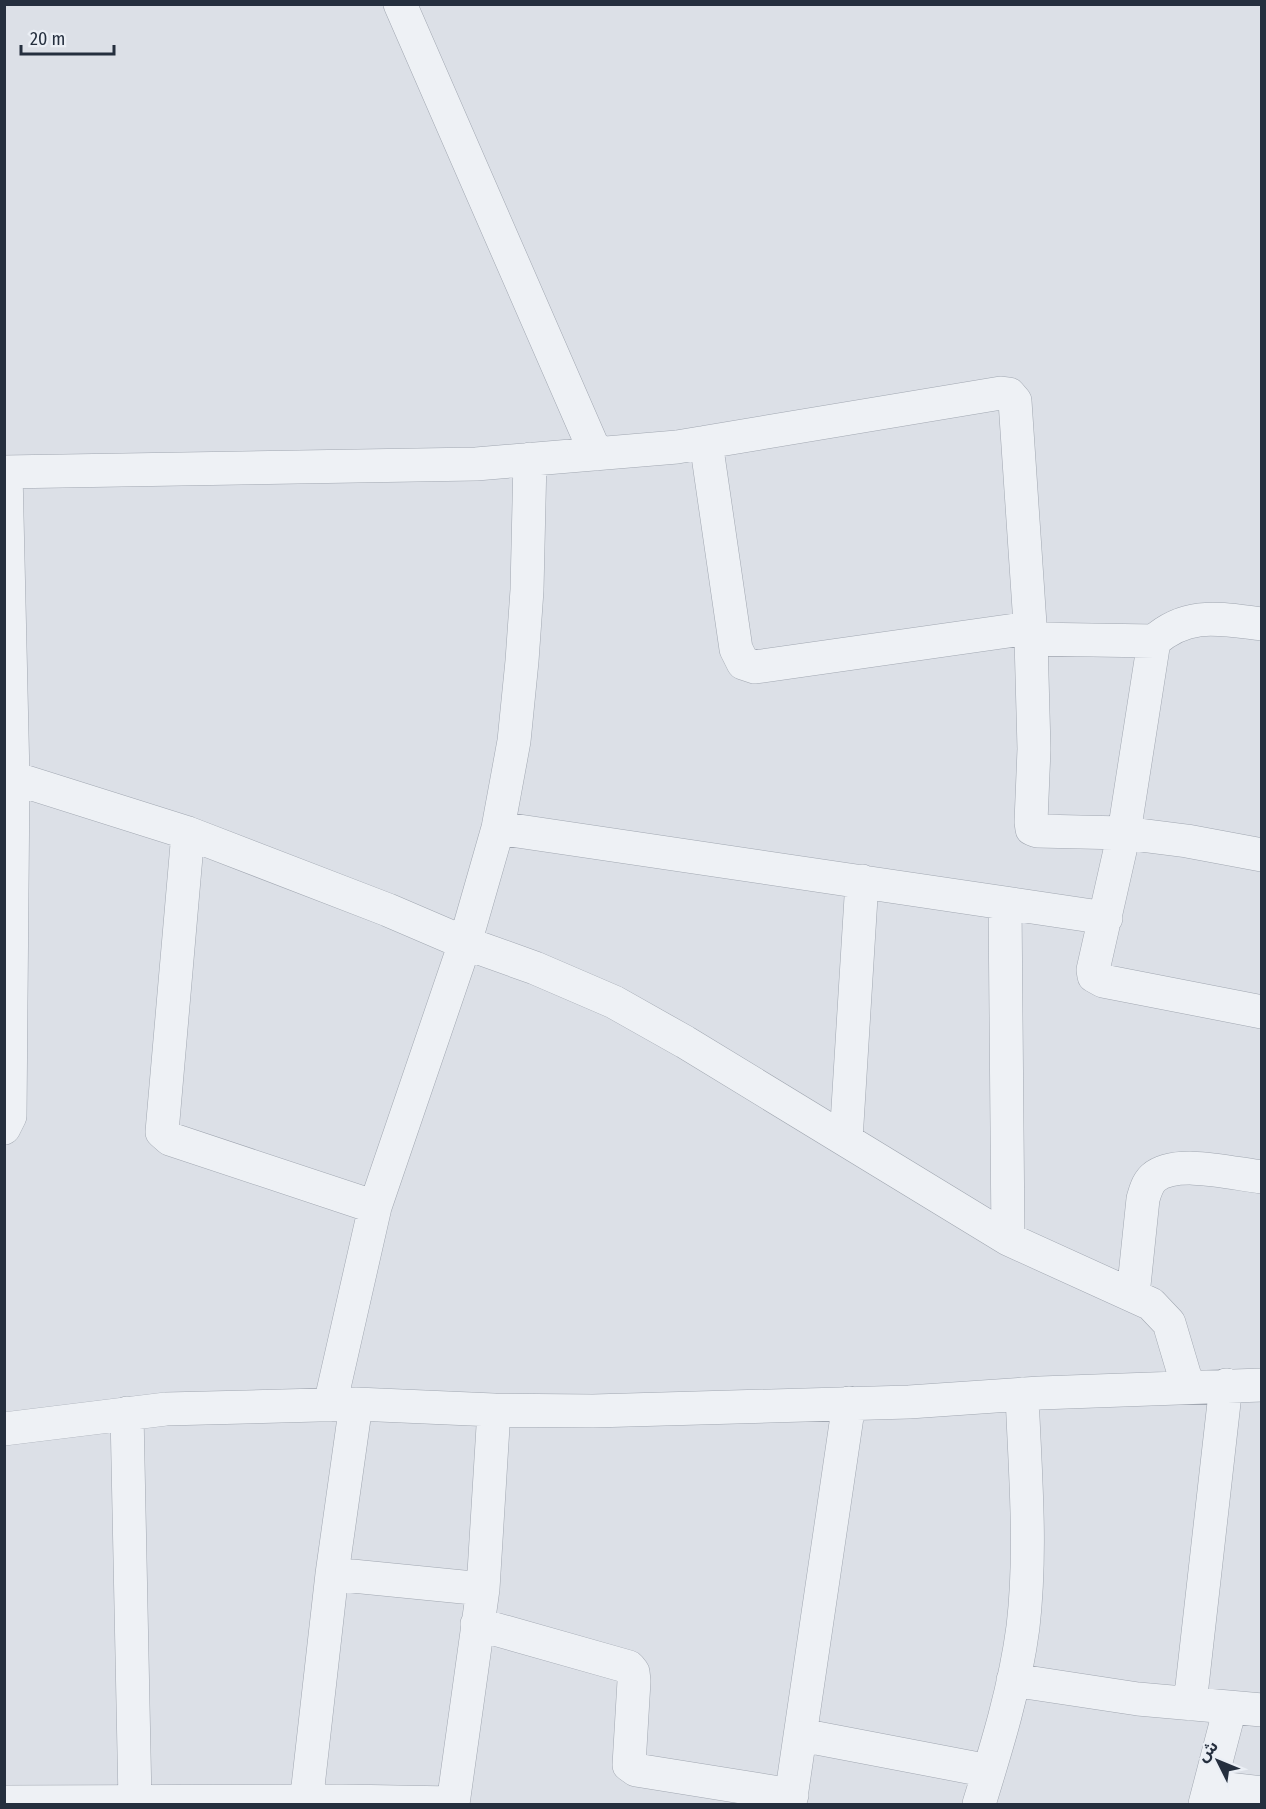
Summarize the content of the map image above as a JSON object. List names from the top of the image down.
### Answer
{
  "scale_bar": "20 m",
  "north": "top left"
}
